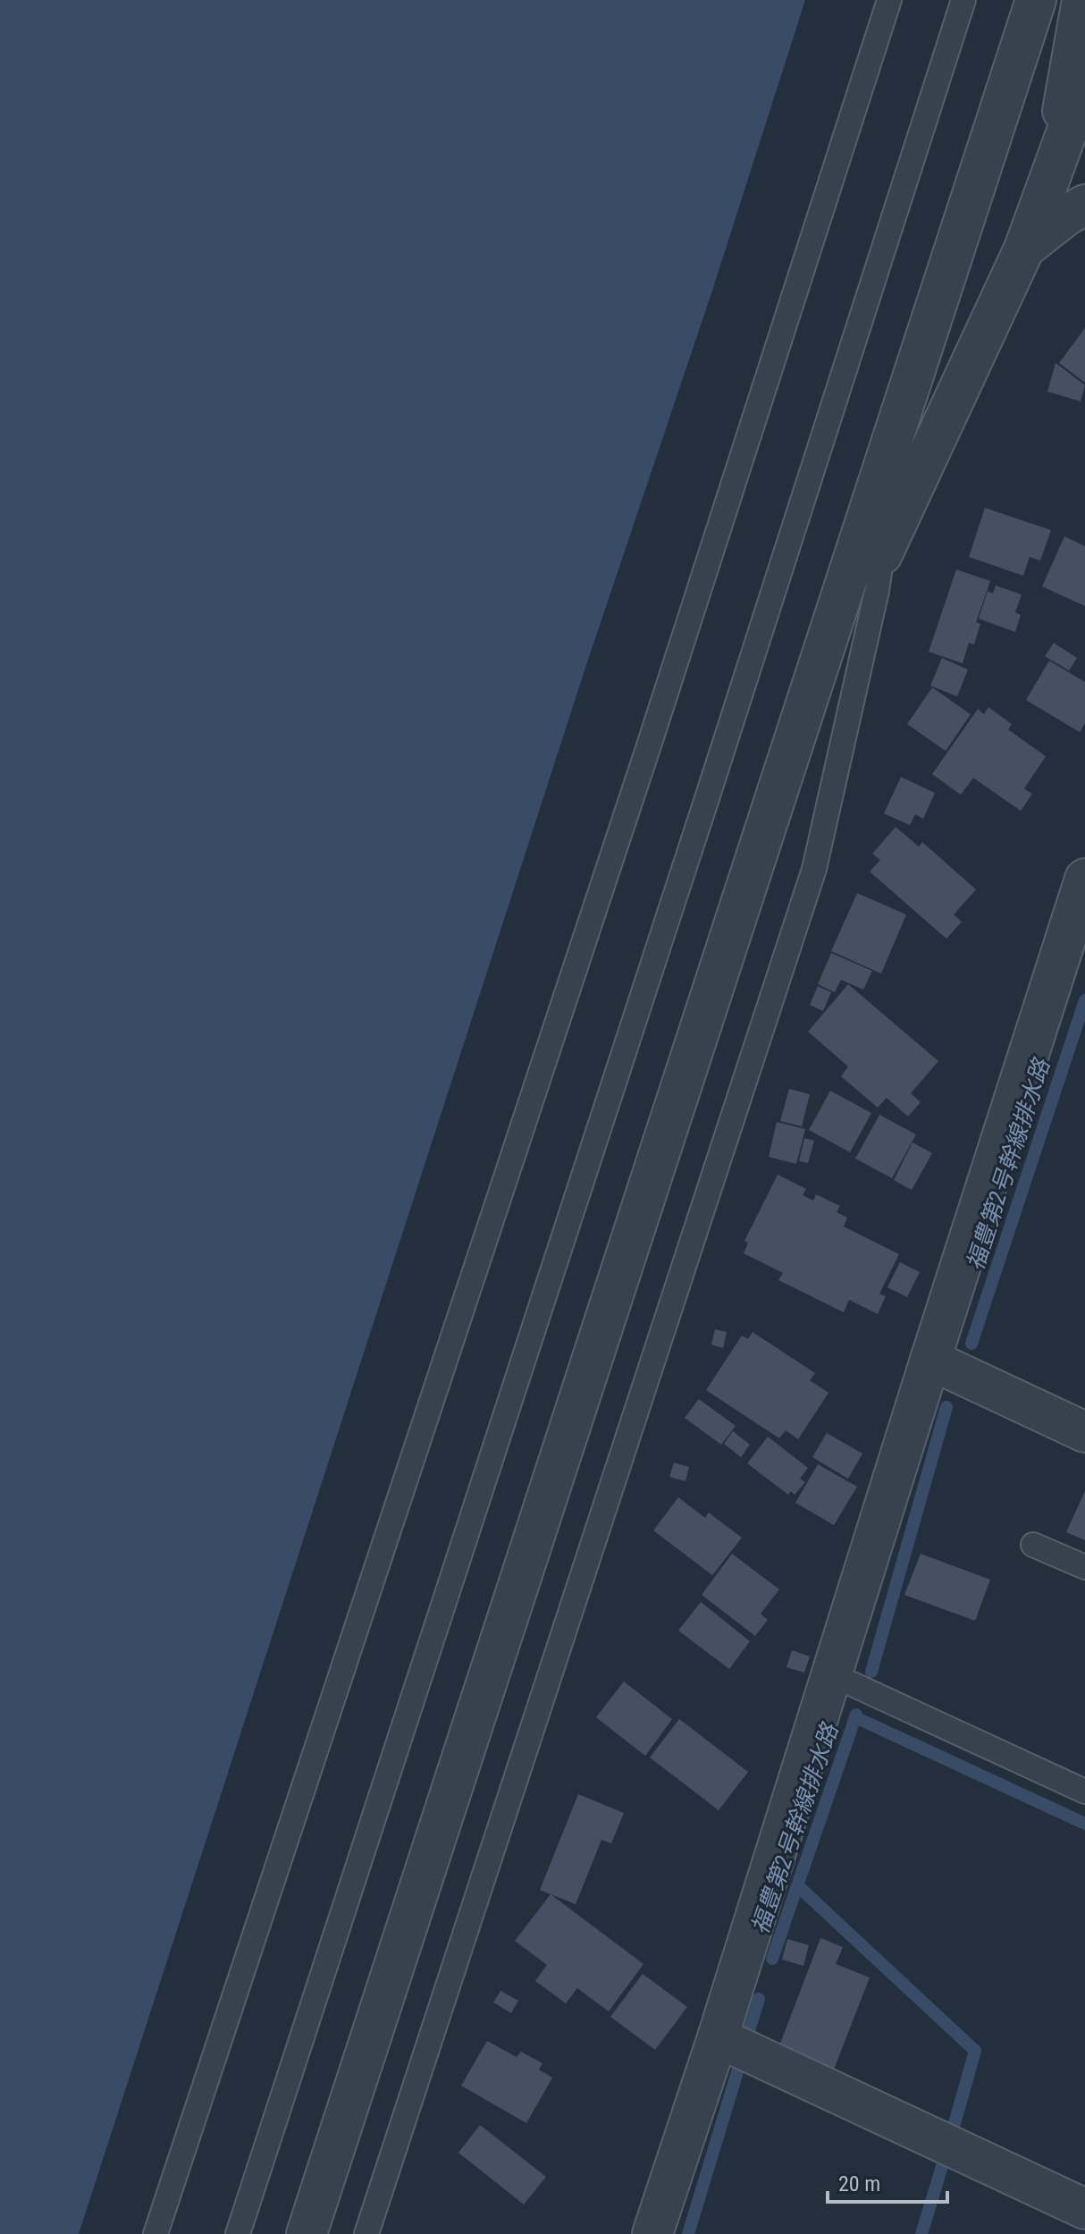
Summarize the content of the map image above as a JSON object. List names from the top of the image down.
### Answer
{
  "water": ["福豊第2号幹線排水路"],
  "scale_bar": "20 m"
}
